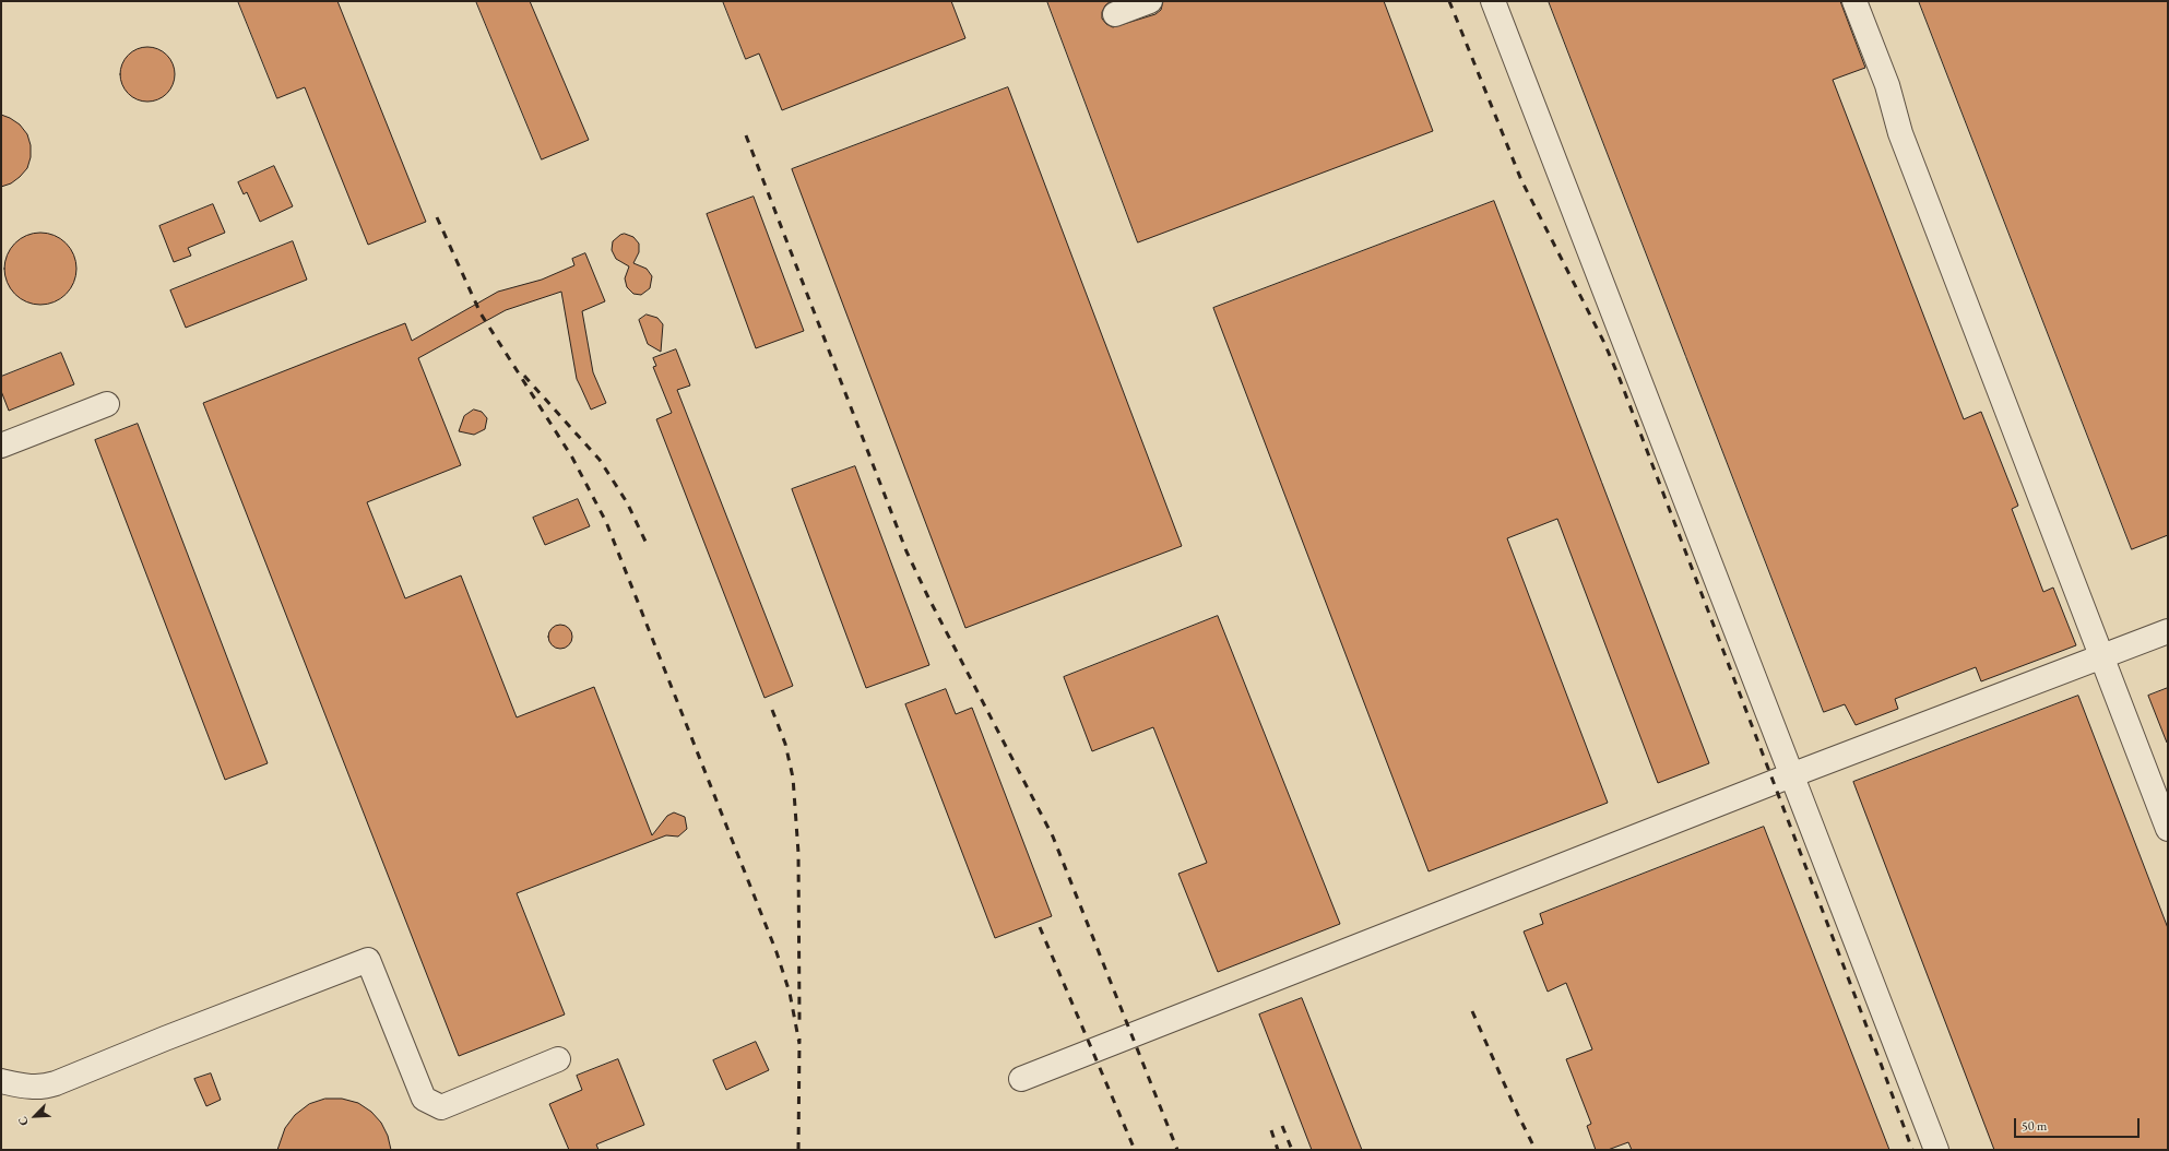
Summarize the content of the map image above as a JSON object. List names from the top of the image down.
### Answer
{
  "scale_bar": "50 m",
  "north": "bottom left"
}
